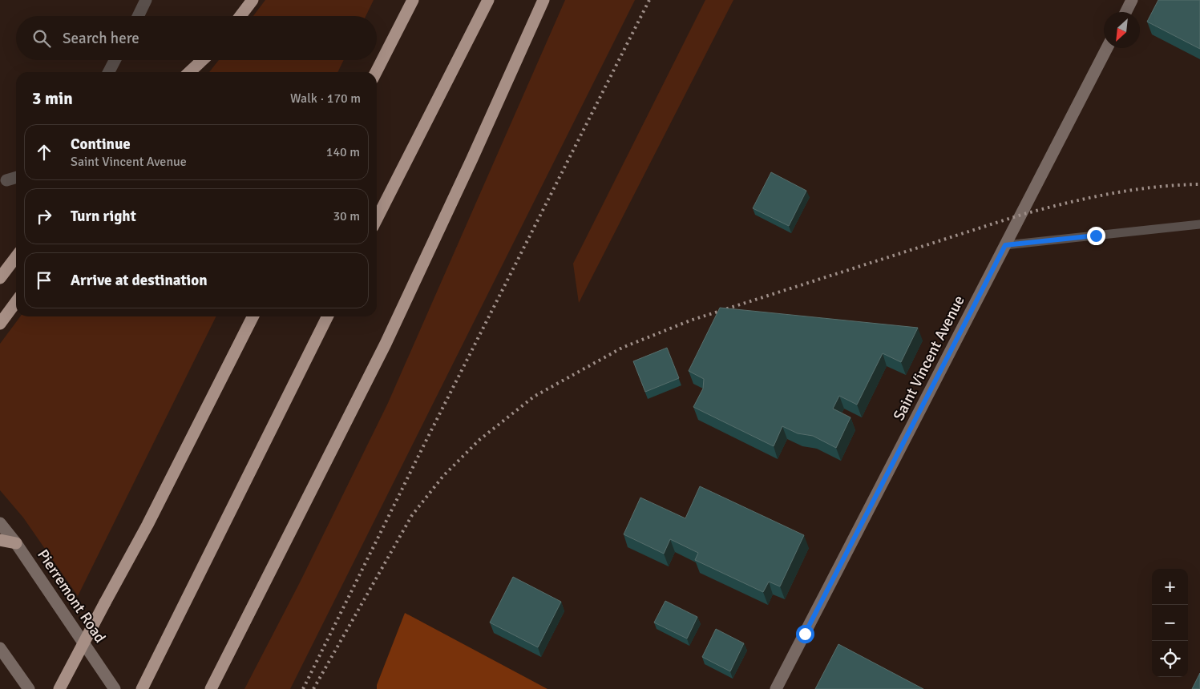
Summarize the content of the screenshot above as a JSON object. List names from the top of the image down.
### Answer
{
  "streets": {
    "street": ["Saint Vincent Avenue", "Pierremont Road"]
  },
  "north": "bottom left",
  "page": {
    "search": "Search here",
    "heading": ["3 min", "Walk · 170 m"],
    "list": [
      ["Continue", "Saint Vincent Avenue", "140 m"],
      ["Turn right", "30 m"],
      "Arrive at destination"
    ],
    "map_buttons": ["+", "−"]
  }
}
